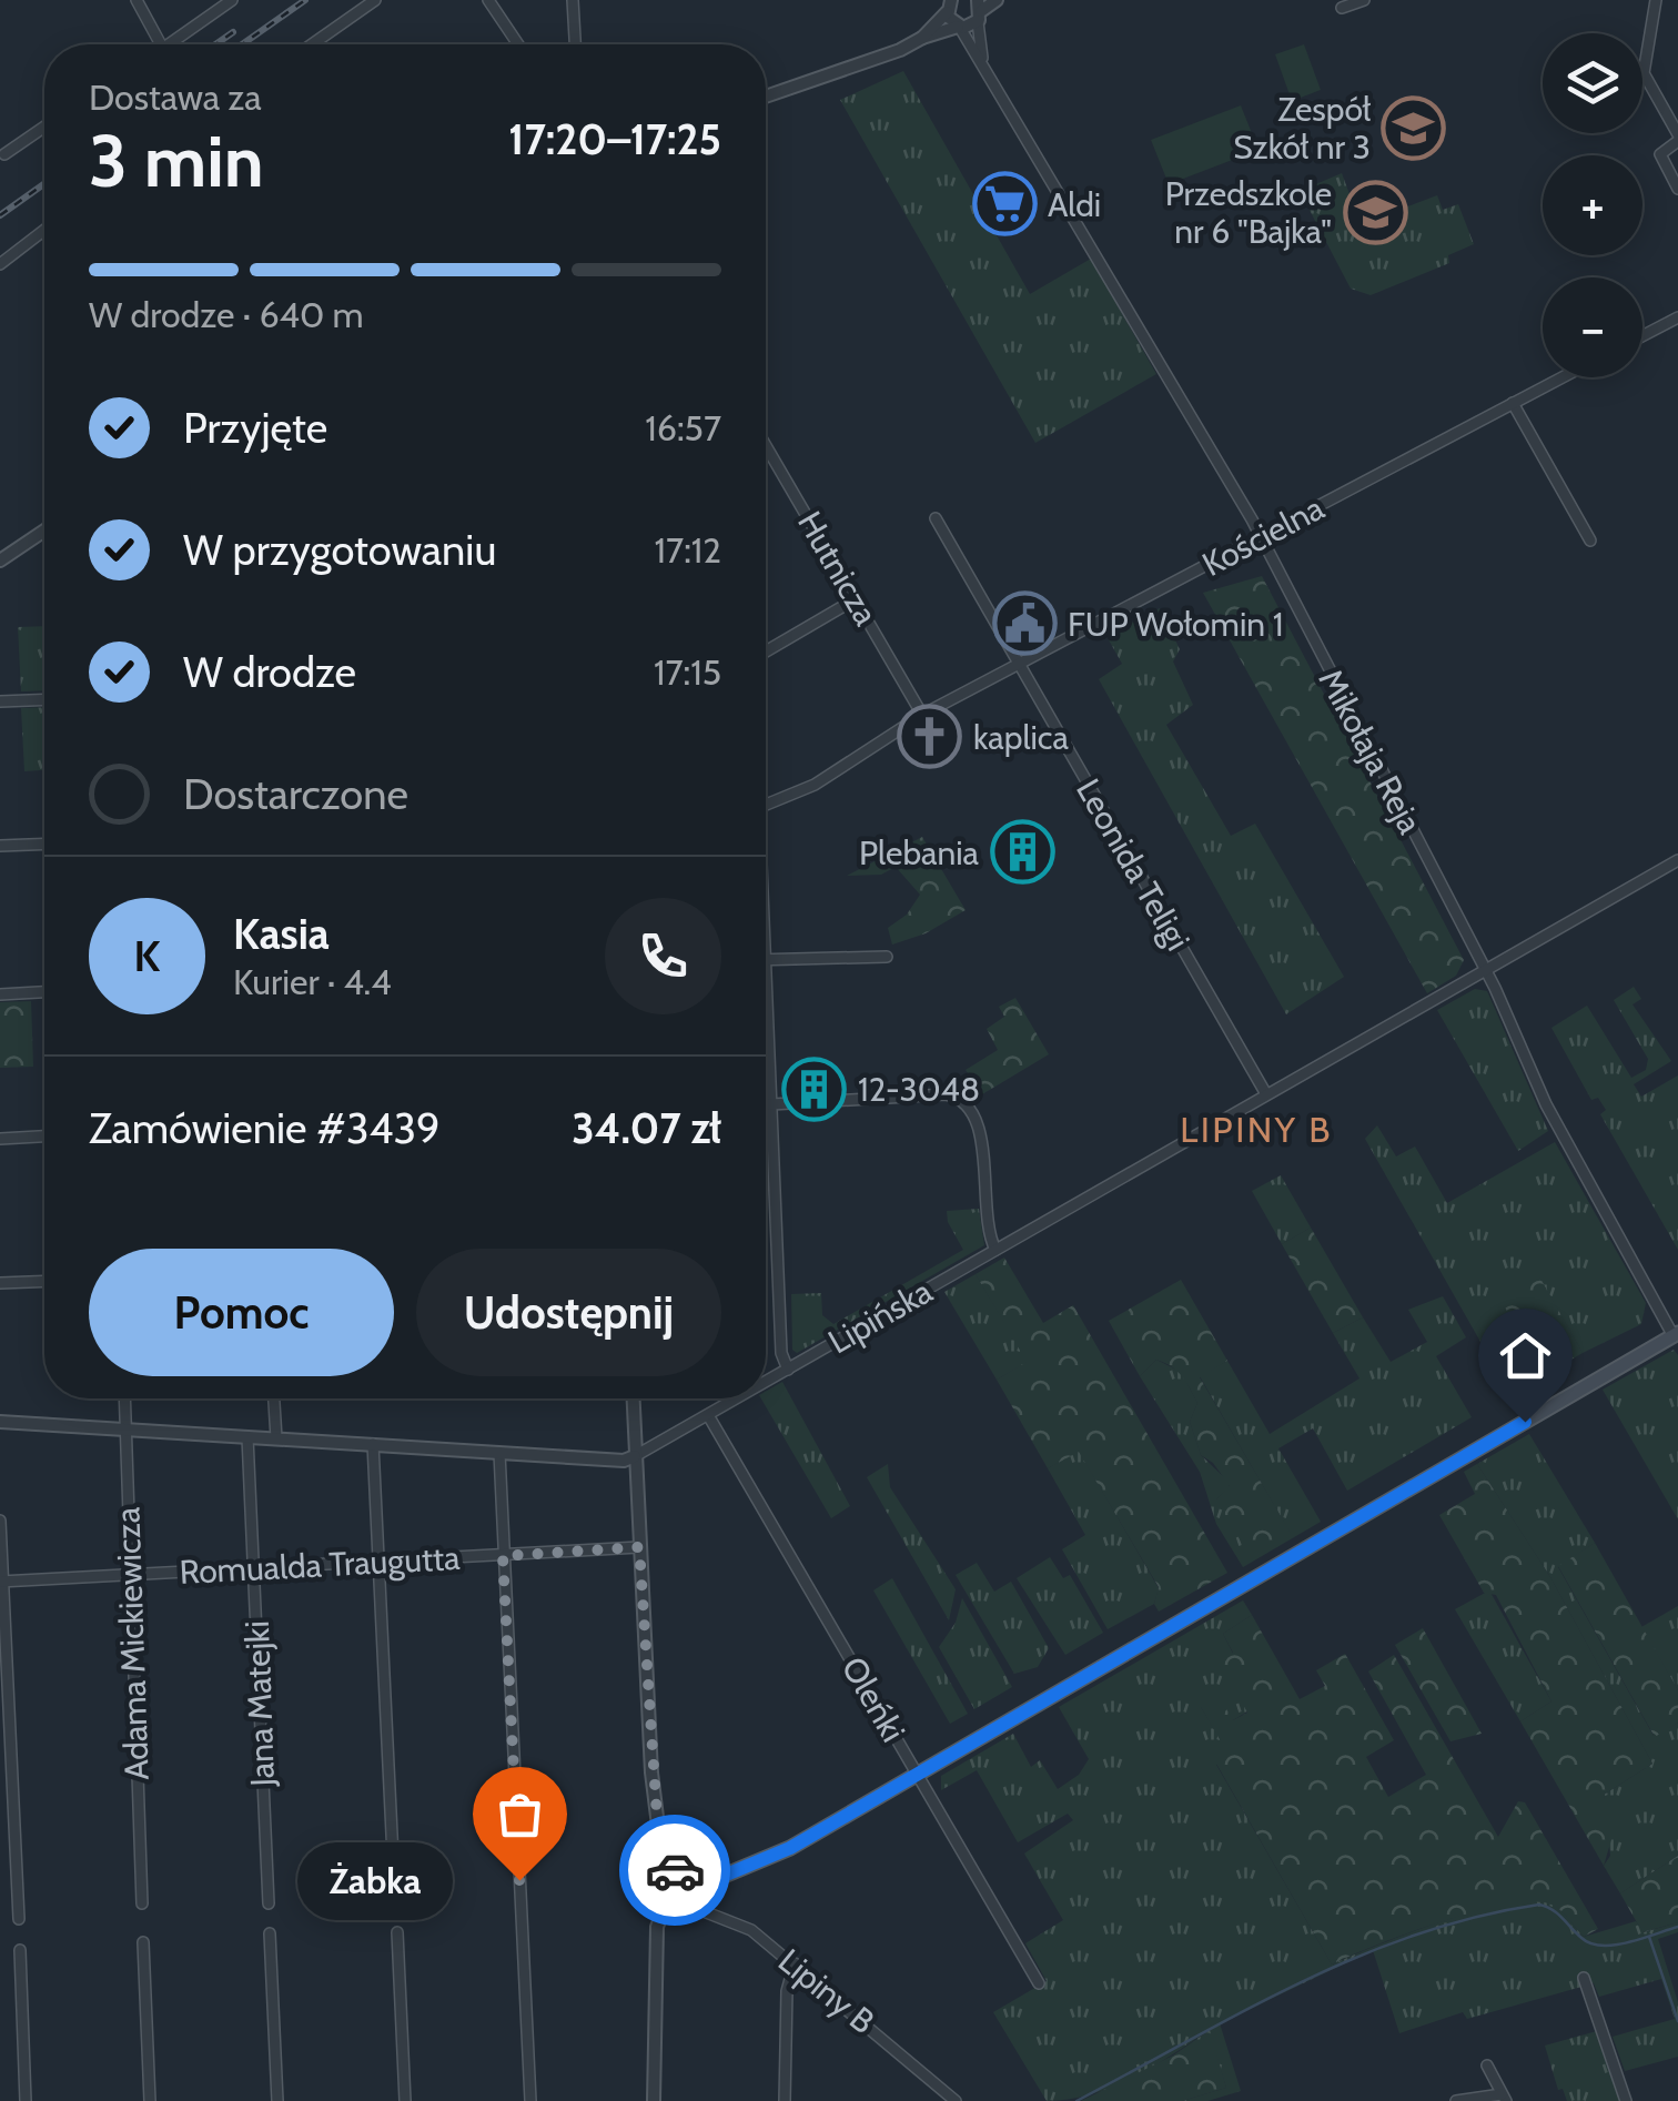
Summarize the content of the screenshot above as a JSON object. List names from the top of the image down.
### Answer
{
  "streets": {
    "street": [
      "Kościelna",
      "Hutnicza",
      "Mikołaja Reja",
      "Leonida Teligi",
      "Lipińska",
      "Romualda Traugutta",
      "Adama Mickiewicza",
      "Oleńki",
      "Jana Matejki",
      "Lipiny B"
    ]
  },
  "crossings": [
    ["Kościelna", "Hutnicza"],
    ["Kościelna", "Mikołaja Reja"],
    ["Kościelna", "Leonida Teligi"],
    ["Mikołaja Reja", "Lipińska"],
    ["Leonida Teligi", "Lipińska"],
    ["Lipińska", "Oleńki"],
    ["Romualda Traugutta", "Adama Mickiewicza"],
    ["Romualda Traugutta", "Jana Matejki"]
  ],
  "districts": ["LIPINY B"],
  "places": {
    "school or university": ["Zespół Szkół nr 3", "Przedszkole nr 6 \"Bajka\""],
    "supermarket": ["Aldi"],
    "public building": ["FUP Wołomin 1"],
    "church": ["kaplica"],
    "building": ["Plebania", "12-3048"],
    "other": ["Żabka"]
  },
  "page": {
    "map_buttons": ["+", "−"],
    "heading": ["3 min", "Dostawa za", "17:20–17:25"],
    "panel": [
      "Kasia",
      "Kurier · 4.4",
      "Zamówienie #3439",
      "34.07 zł"
    ],
    "bar": "W drodze · 640 m",
    "list": [
      ["Przyjęte", "16:57"],
      ["W przygotowaniu", "17:12"],
      ["W drodze", "17:15"],
      "Dostarczone"
    ],
    "round": "K",
    "buttons": ["Pomoc", "Udostępnij"],
    "bubble": "Żabka"
  }
}
